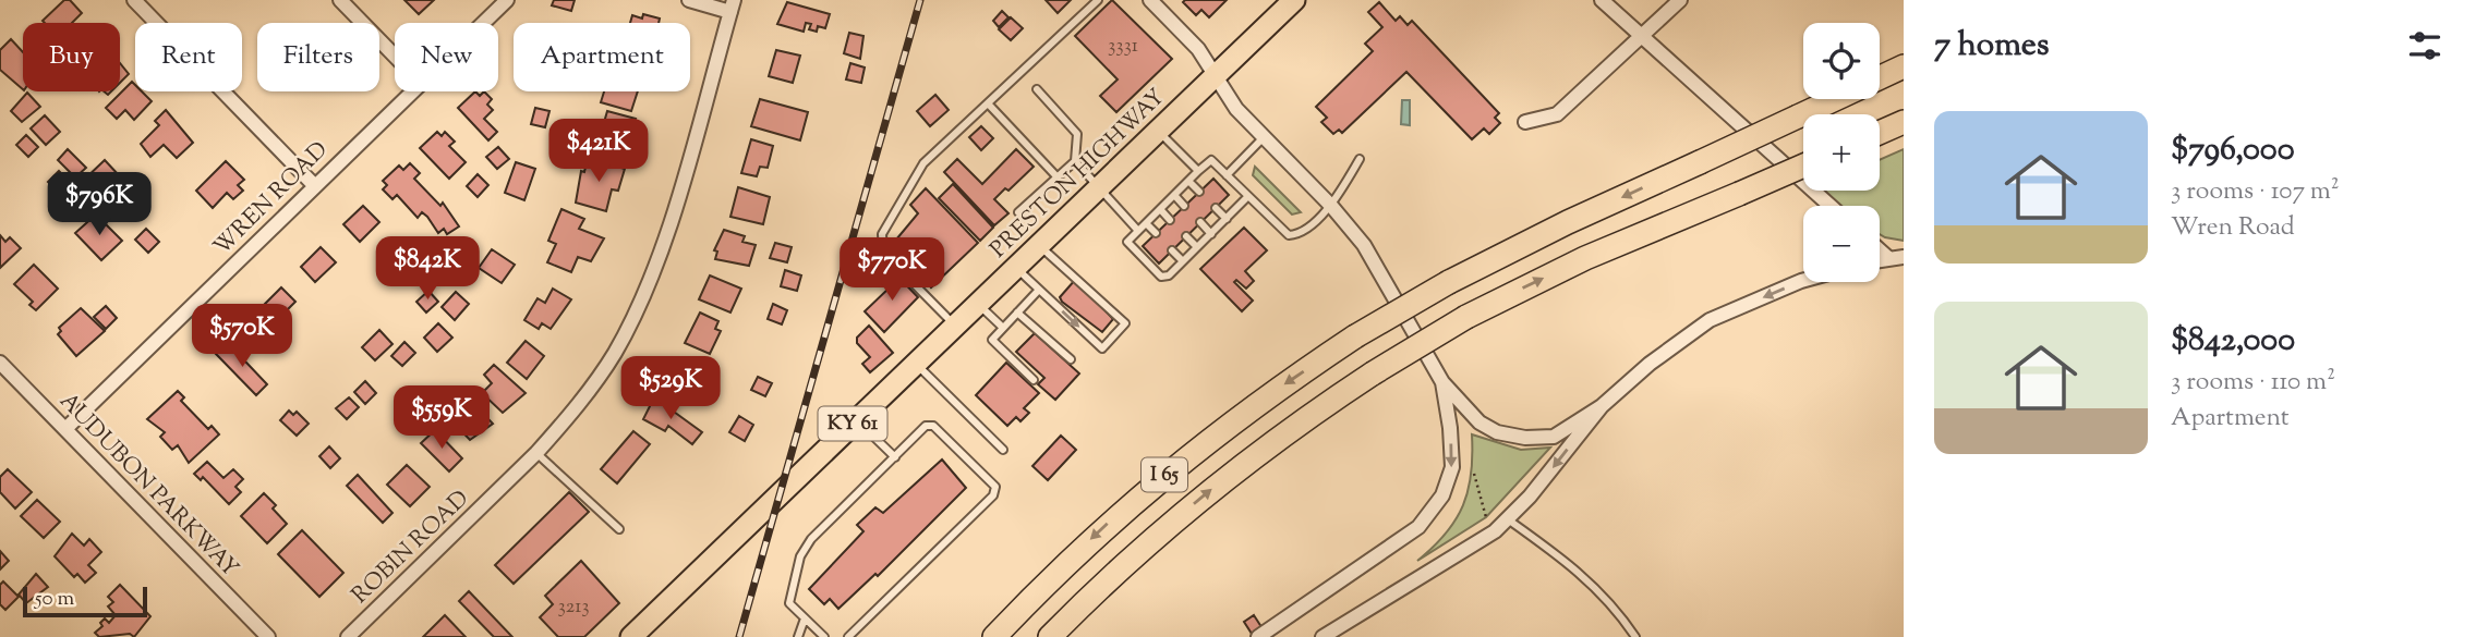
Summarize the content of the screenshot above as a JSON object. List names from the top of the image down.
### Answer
{
  "streets": {
    "highway": ["I 65"],
    "main road": ["PRESTON HIGHWAY", "KY 61"],
    "street": ["WREN ROAD", "AUDUBON PARKWAY", "ROBIN ROAD"]
  },
  "crossings": [
    ["WREN ROAD", "AUDUBON PARKWAY"]
  ],
  "house_numbers": ["3331", "3213"],
  "scale_bar": "50 m",
  "page": {
    "heading": "7 homes",
    "map_buttons": ["+", "−"],
    "chip": [
      "Buy",
      "Rent",
      "Filters",
      "New",
      "Apartment"
    ],
    "list": [
      {
        "name": "$796,000",
        "note": "3 rooms · 107 m² · Wren Road"
      },
      {
        "name": "$842,000",
        "note": "3 rooms · 110 m² · Apartment"
      }
    ],
    "price": [
      "$421K",
      "$796K",
      "$842K",
      "$770K",
      "$570K",
      "$529K",
      "$559K"
    ],
    "scale": "50 m"
  }
}
